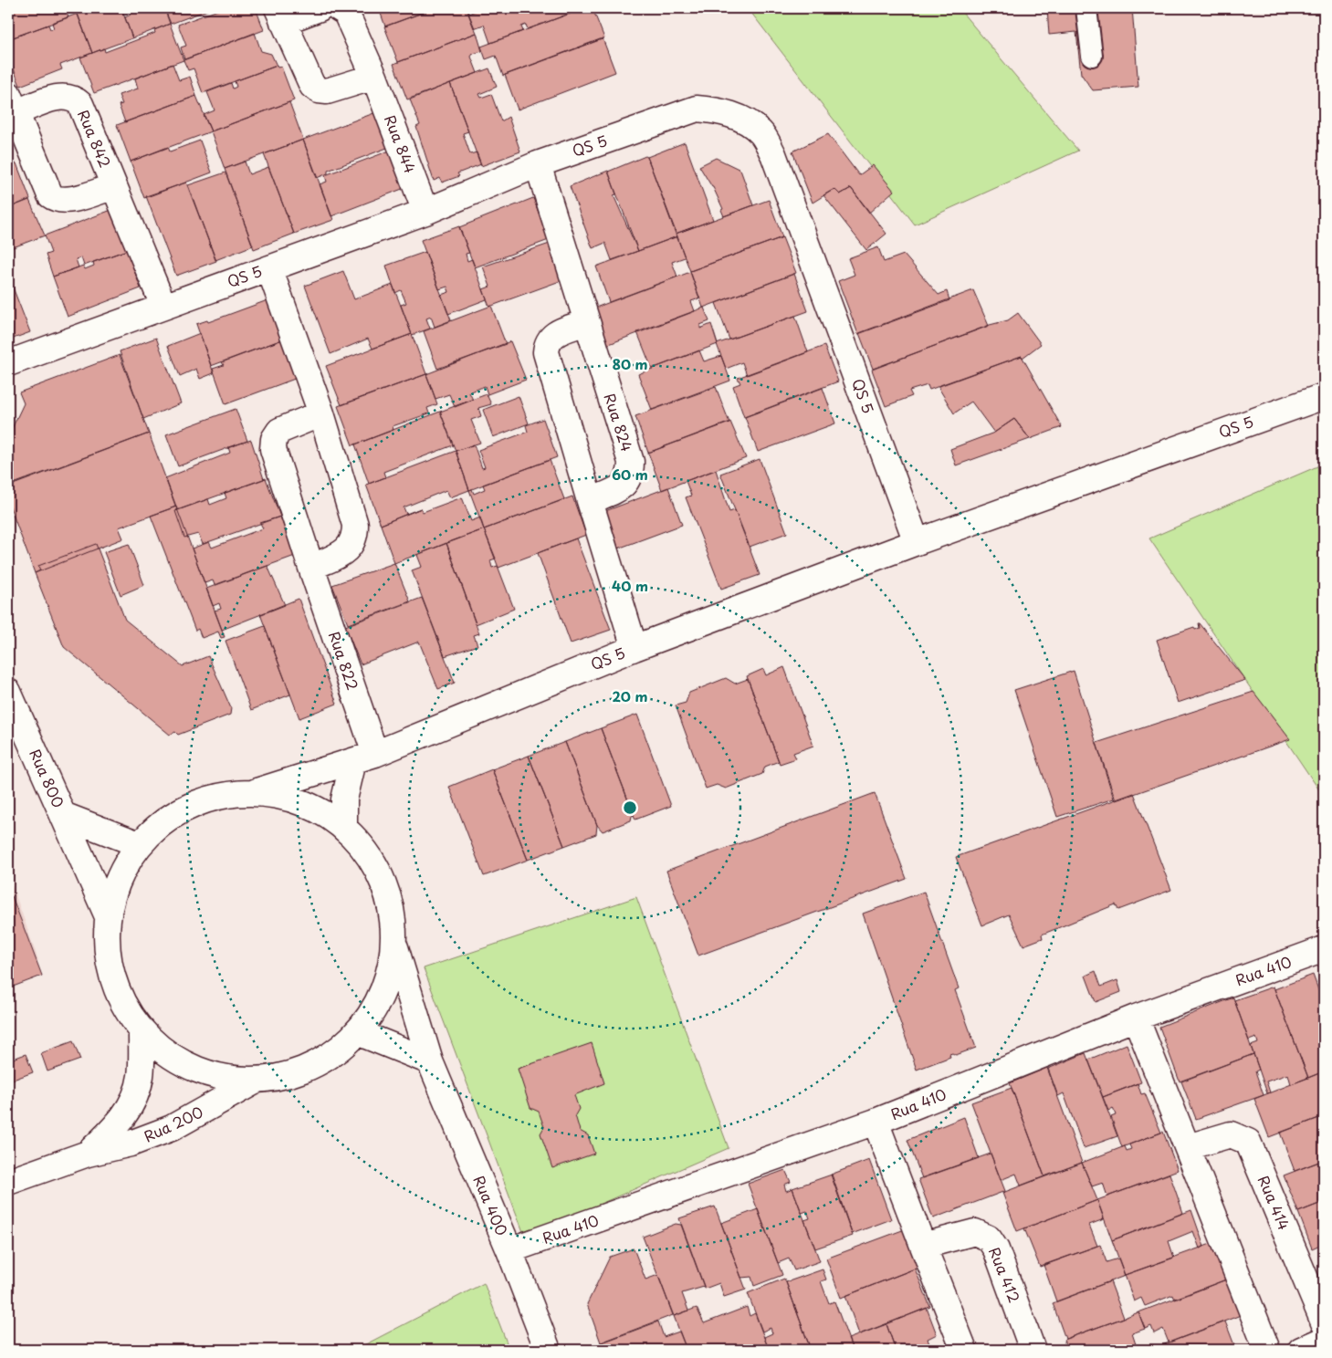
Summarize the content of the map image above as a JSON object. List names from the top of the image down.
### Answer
{
  "streets": {
    "street": [
      "Rua 842",
      "Rua 844",
      "QS 5",
      "Rua 824",
      "Rua 822",
      "Rua 800",
      "Rua 410",
      "Rua 200",
      "Rua 414",
      "Rua 400",
      "Rua 412"
    ]
  },
  "crossings": [
    ["Rua 842", "QS 5"],
    ["Rua 844", "QS 5"],
    ["QS 5", "Rua 824"],
    ["QS 5", "Rua 822"],
    ["QS 5", "Rua 800"],
    ["Rua 410", "Rua 400"]
  ],
  "rings": [
    "80 m",
    "60 m",
    "40 m",
    "20 m"
  ]
}
